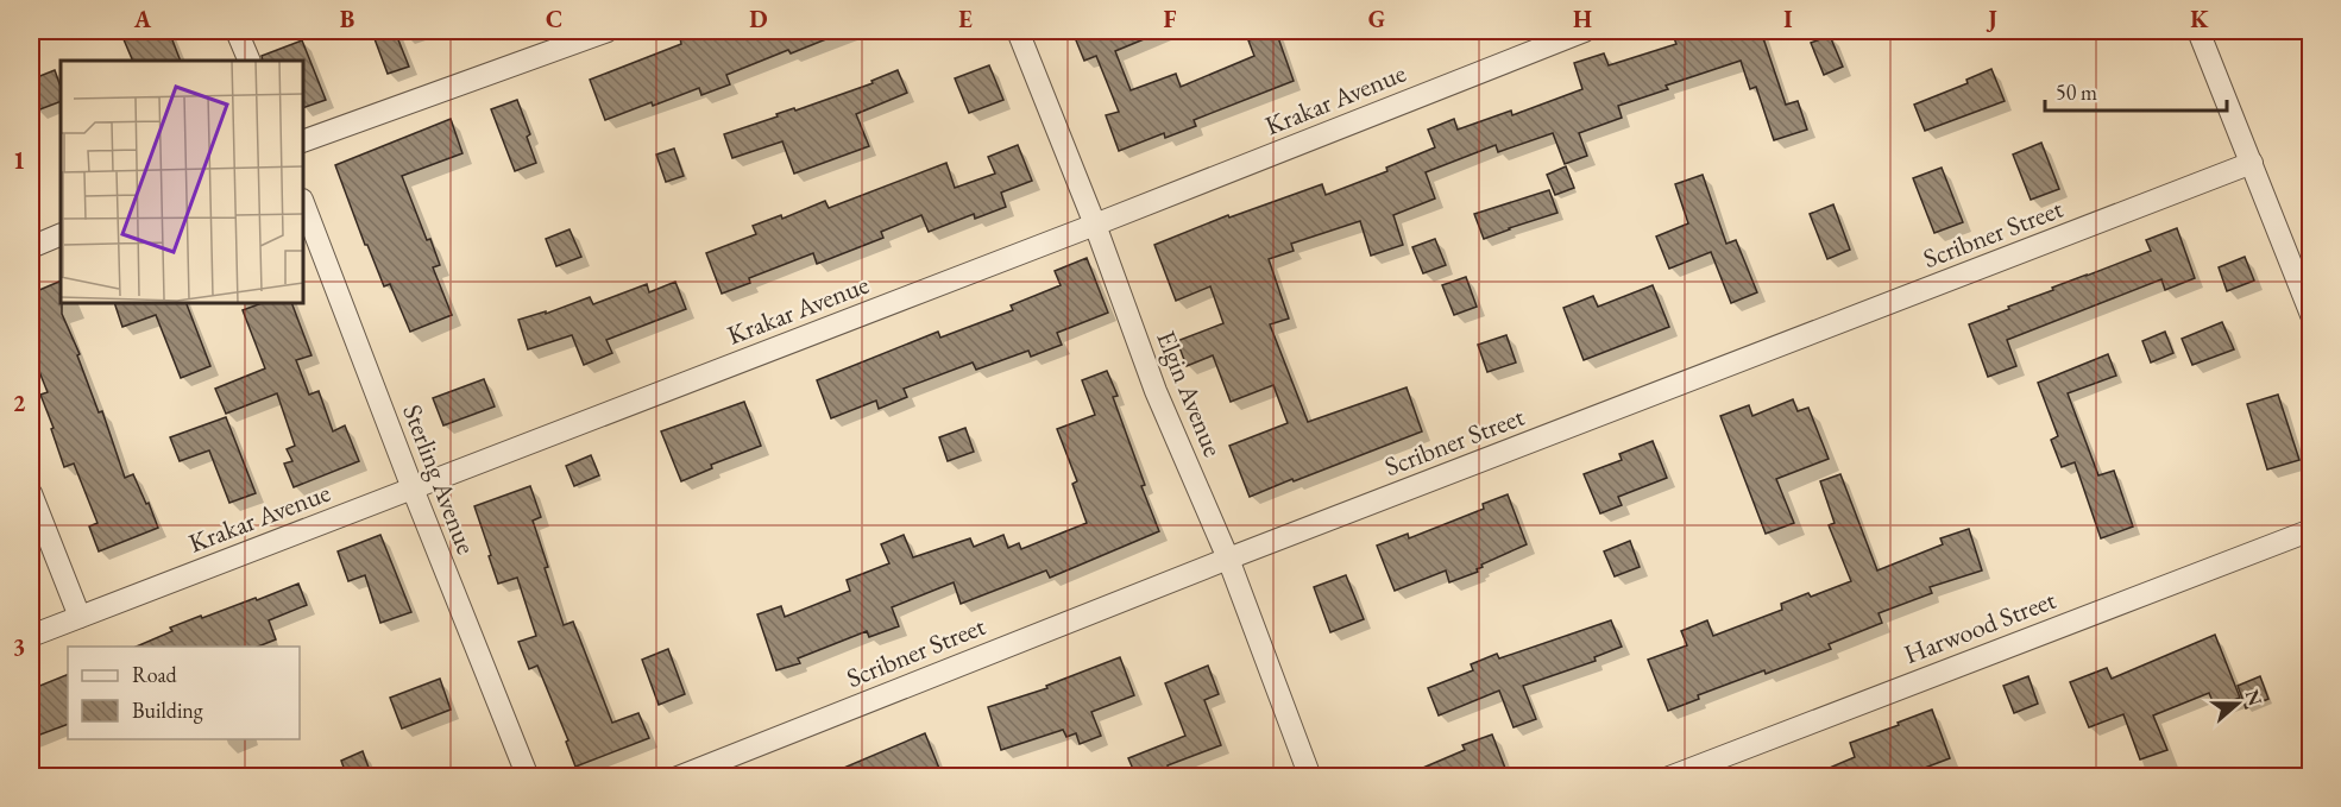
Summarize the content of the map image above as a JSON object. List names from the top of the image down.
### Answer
{
  "streets": {
    "street": [
      "Krakar Avenue",
      "Scribner Street",
      "Elgin Avenue",
      "Sterling Avenue",
      "Harwood Street"
    ]
  },
  "crossings": [
    ["Krakar Avenue", "Elgin Avenue"],
    ["Krakar Avenue", "Sterling Avenue"],
    ["Scribner Street", "Elgin Avenue"]
  ],
  "legend": ["Road", "Building"],
  "scale_bar": "50 m",
  "north": "right",
  "grid": {
    "columns": [
      "A",
      "B",
      "C",
      "D",
      "E",
      "F",
      "G",
      "H",
      "I",
      "J",
      "K"
    ],
    "rows": ["1", "2", "3"]
  }
}
